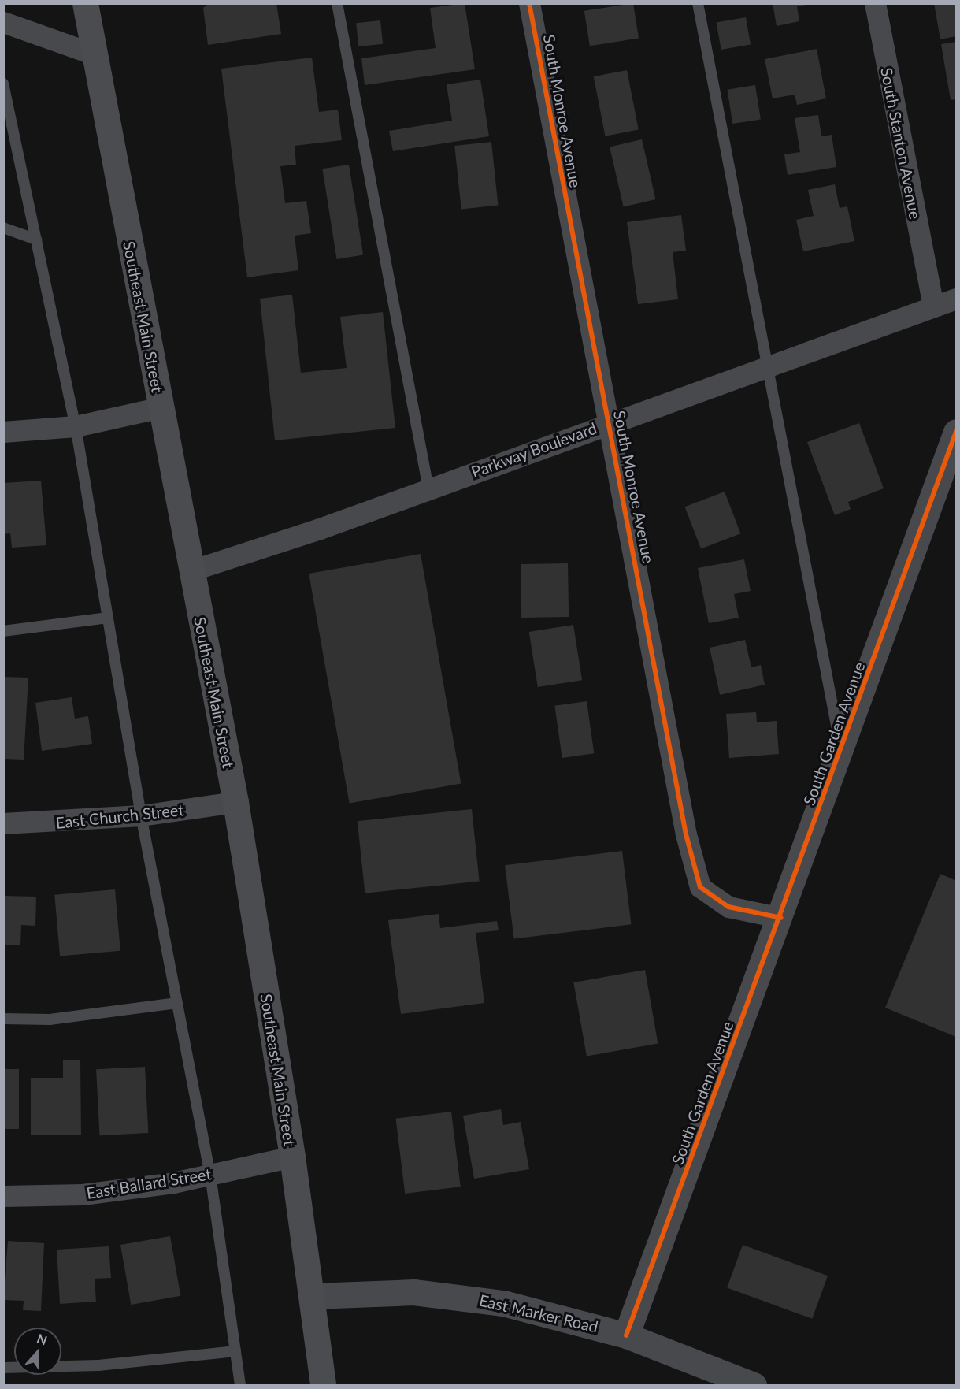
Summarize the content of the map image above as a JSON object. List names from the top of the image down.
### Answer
{
  "streets": {
    "main road": ["Southeast Main Street"],
    "street": [
      "South Monroe Avenue",
      "South Stanton Avenue",
      "Parkway Boulevard",
      "South Garden Avenue",
      "East Church Street",
      "East Ballard Street",
      "East Marker Road"
    ]
  },
  "crossings": [
    ["South Monroe Avenue", "Parkway Boulevard"],
    ["South Monroe Avenue", "South Garden Avenue"],
    ["South Stanton Avenue", "Parkway Boulevard"],
    ["Southeast Main Street", "Parkway Boulevard"],
    ["Southeast Main Street", "East Church Street"],
    ["Southeast Main Street", "East Ballard Street"],
    ["Southeast Main Street", "East Marker Road"],
    ["South Garden Avenue", "East Marker Road"]
  ],
  "north": "top"
}
